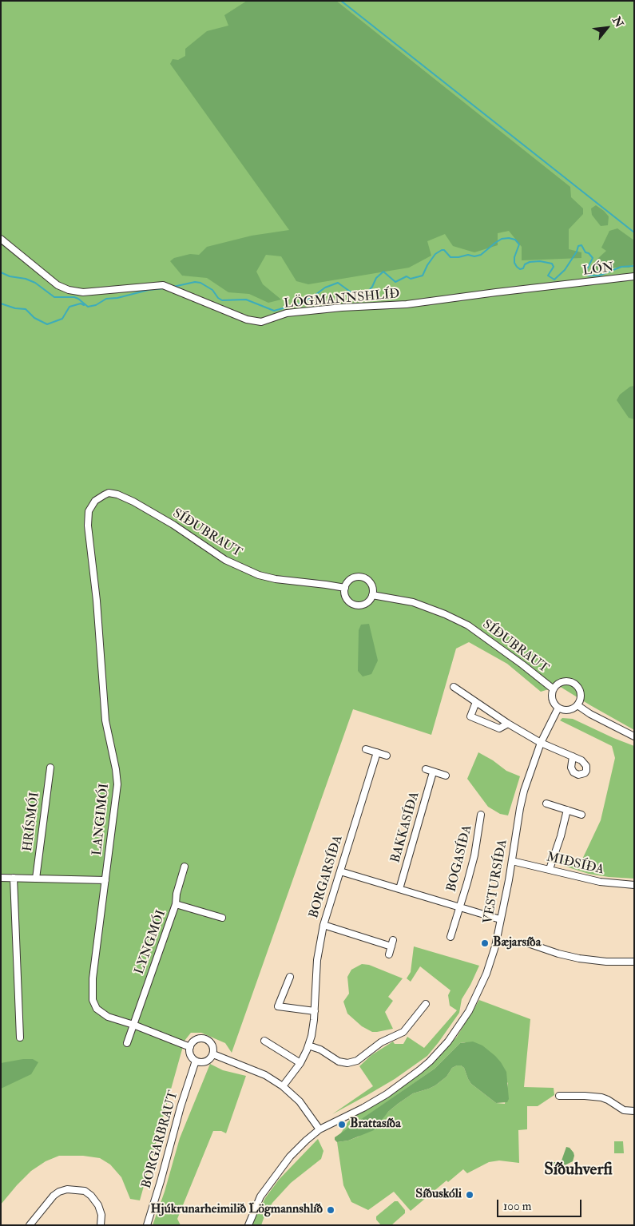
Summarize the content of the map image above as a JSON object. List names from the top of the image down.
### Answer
{
  "streets": {
    "street": [
      "LÓN",
      "LÖGMANNSHLÍÐ",
      "SÍÐUBRAUT",
      "LANGIMÓI",
      "HRÍSMÓI",
      "BAKKASÍÐA",
      "BOGASÍÐA",
      "MIÐSÍÐA",
      "BORGARSÍÐA",
      "VESTURSÍÐA",
      "LYNGMÓI",
      "BORGARBRAUT"
    ]
  },
  "crossings": [
    ["LÓN", "LÖGMANNSHLÍÐ"],
    ["SÍÐUBRAUT", "LANGIMÓI"],
    ["SÍÐUBRAUT", "VESTURSÍÐA"],
    ["LANGIMÓI", "LYNGMÓI"],
    ["LANGIMÓI", "BORGARBRAUT"],
    ["MIÐSÍÐA", "VESTURSÍÐA"]
  ],
  "districts": ["Síðuhverfi"],
  "places": [
    "Bæjarsíða",
    "Brattasíða",
    "Síðuskóli",
    "Hjúkrunarheimilið Lögmannshlíð"
  ],
  "scale_bar": "100 m",
  "north": "top right"
}
